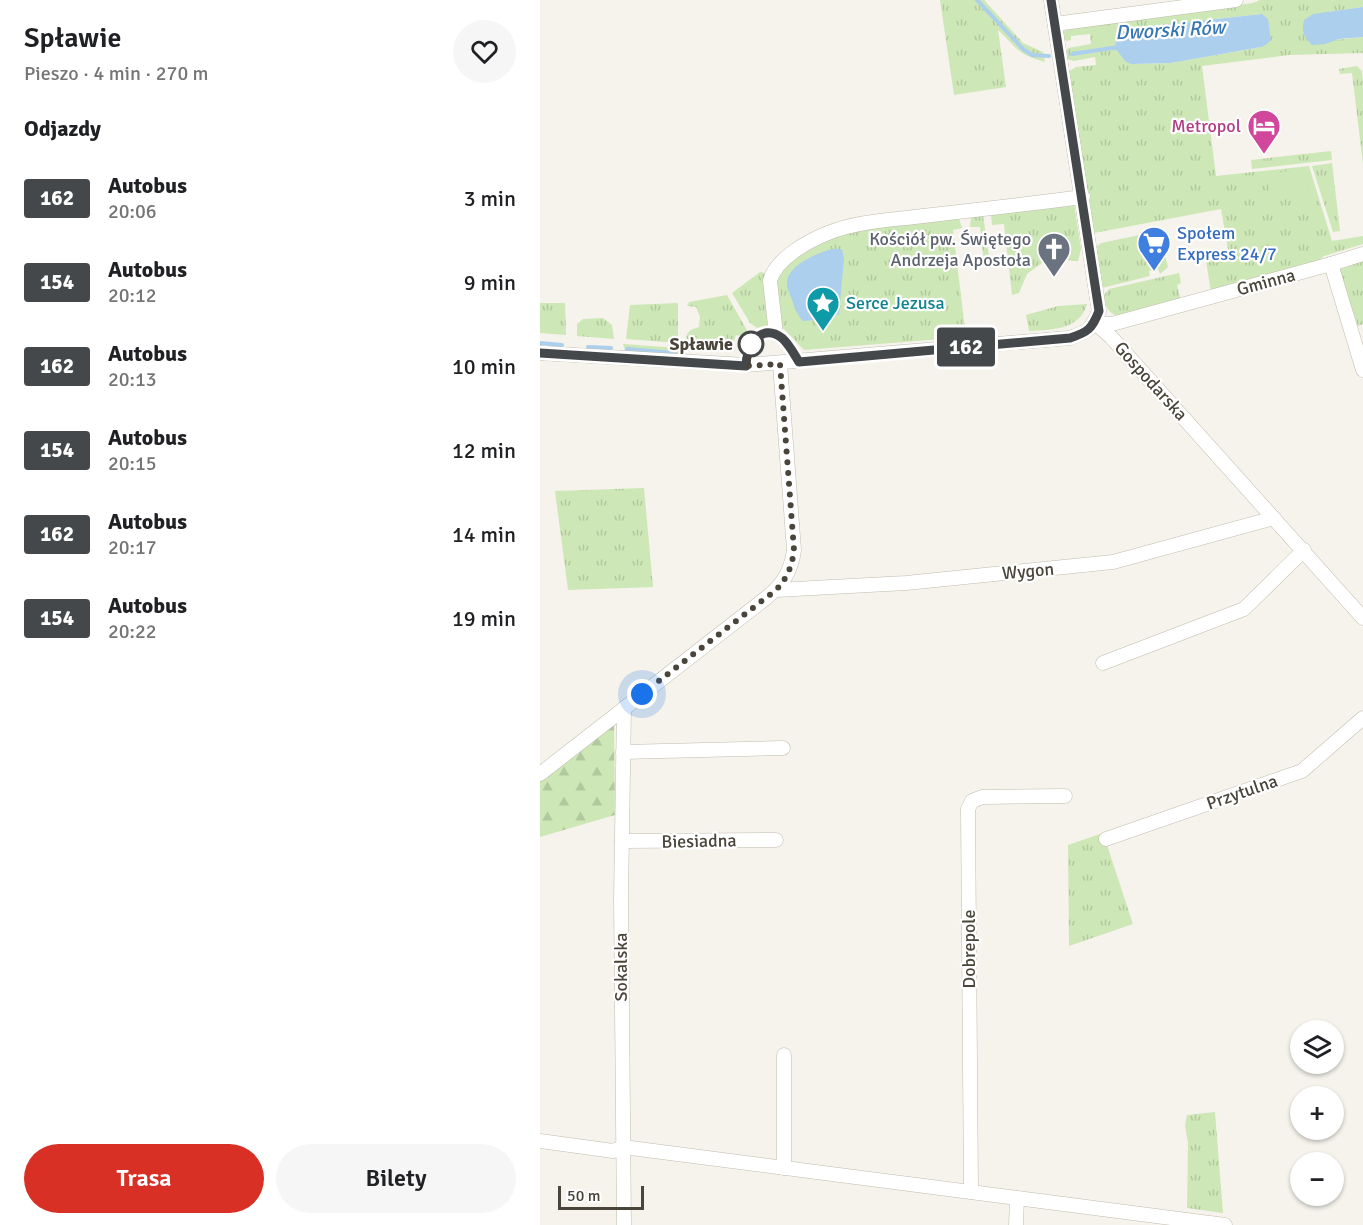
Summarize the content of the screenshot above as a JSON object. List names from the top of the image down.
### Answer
{
  "streets": {
    "street": [
      "Gminna",
      "Gospodarska",
      "Wygon",
      "Przytulna",
      "Biesiadna",
      "Dobrepole",
      "Sokalska"
    ]
  },
  "crossings": [
    ["Gminna", "Gospodarska"],
    ["Gospodarska", "Wygon"],
    ["Biesiadna", "Sokalska"]
  ],
  "water": ["Dworski Rów"],
  "places": {
    "hotel": ["Metropol"],
    "supermarket": ["Społem Express 24/7"],
    "church": ["Kościół pw. Świętego Andrzeja Apostoła"],
    "place": ["Serce Jezusa"],
    "other": ["Spławie"]
  },
  "lines": ["bus line 162"],
  "scale_bar": "50 m",
  "page": {
    "heading": [
      ["Spławie", "Pieszo · 4 min · 270 m"],
      "Odjazdy"
    ],
    "on_map": "162",
    "list": [
      {
        "mark": "162",
        "name": "Autobus",
        "note": "20:06",
        "value": "3 min"
      },
      {
        "mark": "154",
        "name": "Autobus",
        "note": "20:12",
        "value": "9 min"
      },
      {
        "mark": "162",
        "name": "Autobus",
        "note": "20:13",
        "value": "10 min"
      },
      {
        "mark": "154",
        "name": "Autobus",
        "note": "20:15",
        "value": "12 min"
      },
      {
        "mark": "162",
        "name": "Autobus",
        "note": "20:17",
        "value": "14 min"
      },
      {
        "mark": "154",
        "name": "Autobus",
        "note": "20:22",
        "value": "19 min"
      }
    ],
    "map_buttons": ["+", "−"],
    "buttons": ["Trasa", "Bilety"],
    "scale": "50 m"
  }
}
